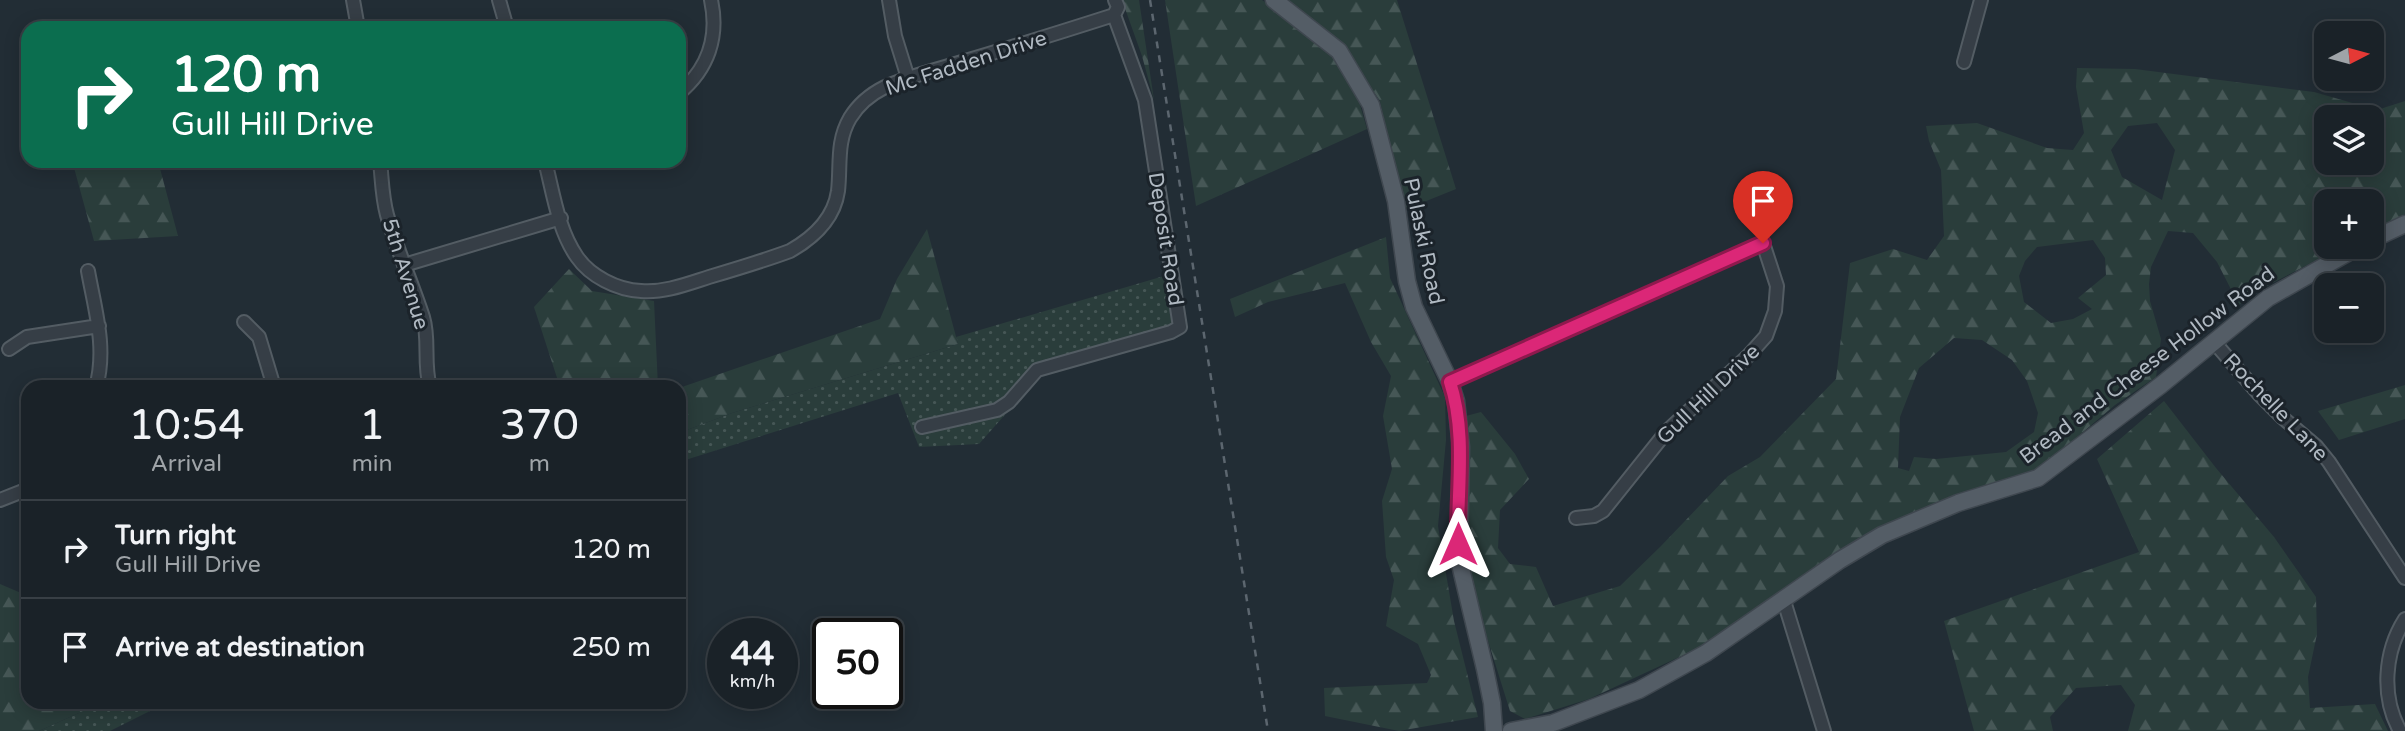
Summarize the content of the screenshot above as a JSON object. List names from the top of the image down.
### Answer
{
  "streets": {
    "main road": ["Pulaski Road", "Bread and Cheese Hollow Road"],
    "street": [
      "Mc Fadden Drive",
      "Deposit Road",
      "5th Avenue",
      "Gull Hill Drive",
      "Rochelle Lane"
    ]
  },
  "crossings": [
    ["Mc Fadden Drive", "Deposit Road"],
    ["Pulaski Road", "Gull Hill Drive"],
    ["Bread and Cheese Hollow Road", "Rochelle Lane"]
  ],
  "north": "right",
  "page": {
    "map_buttons": ["+", "−"],
    "turn": ["120 m", "Gull Hill Drive"],
    "eta": [
      "10:54",
      "Arrival",
      "1",
      "min",
      "370",
      "m"
    ],
    "list": [
      {
        "name": "Turn right",
        "note": "Gull Hill Drive",
        "value": "120 m"
      },
      {
        "name": "Arrive at destination",
        "value": "250 m"
      }
    ],
    "speed": "44 km/h",
    "limit": "50"
  }
}
